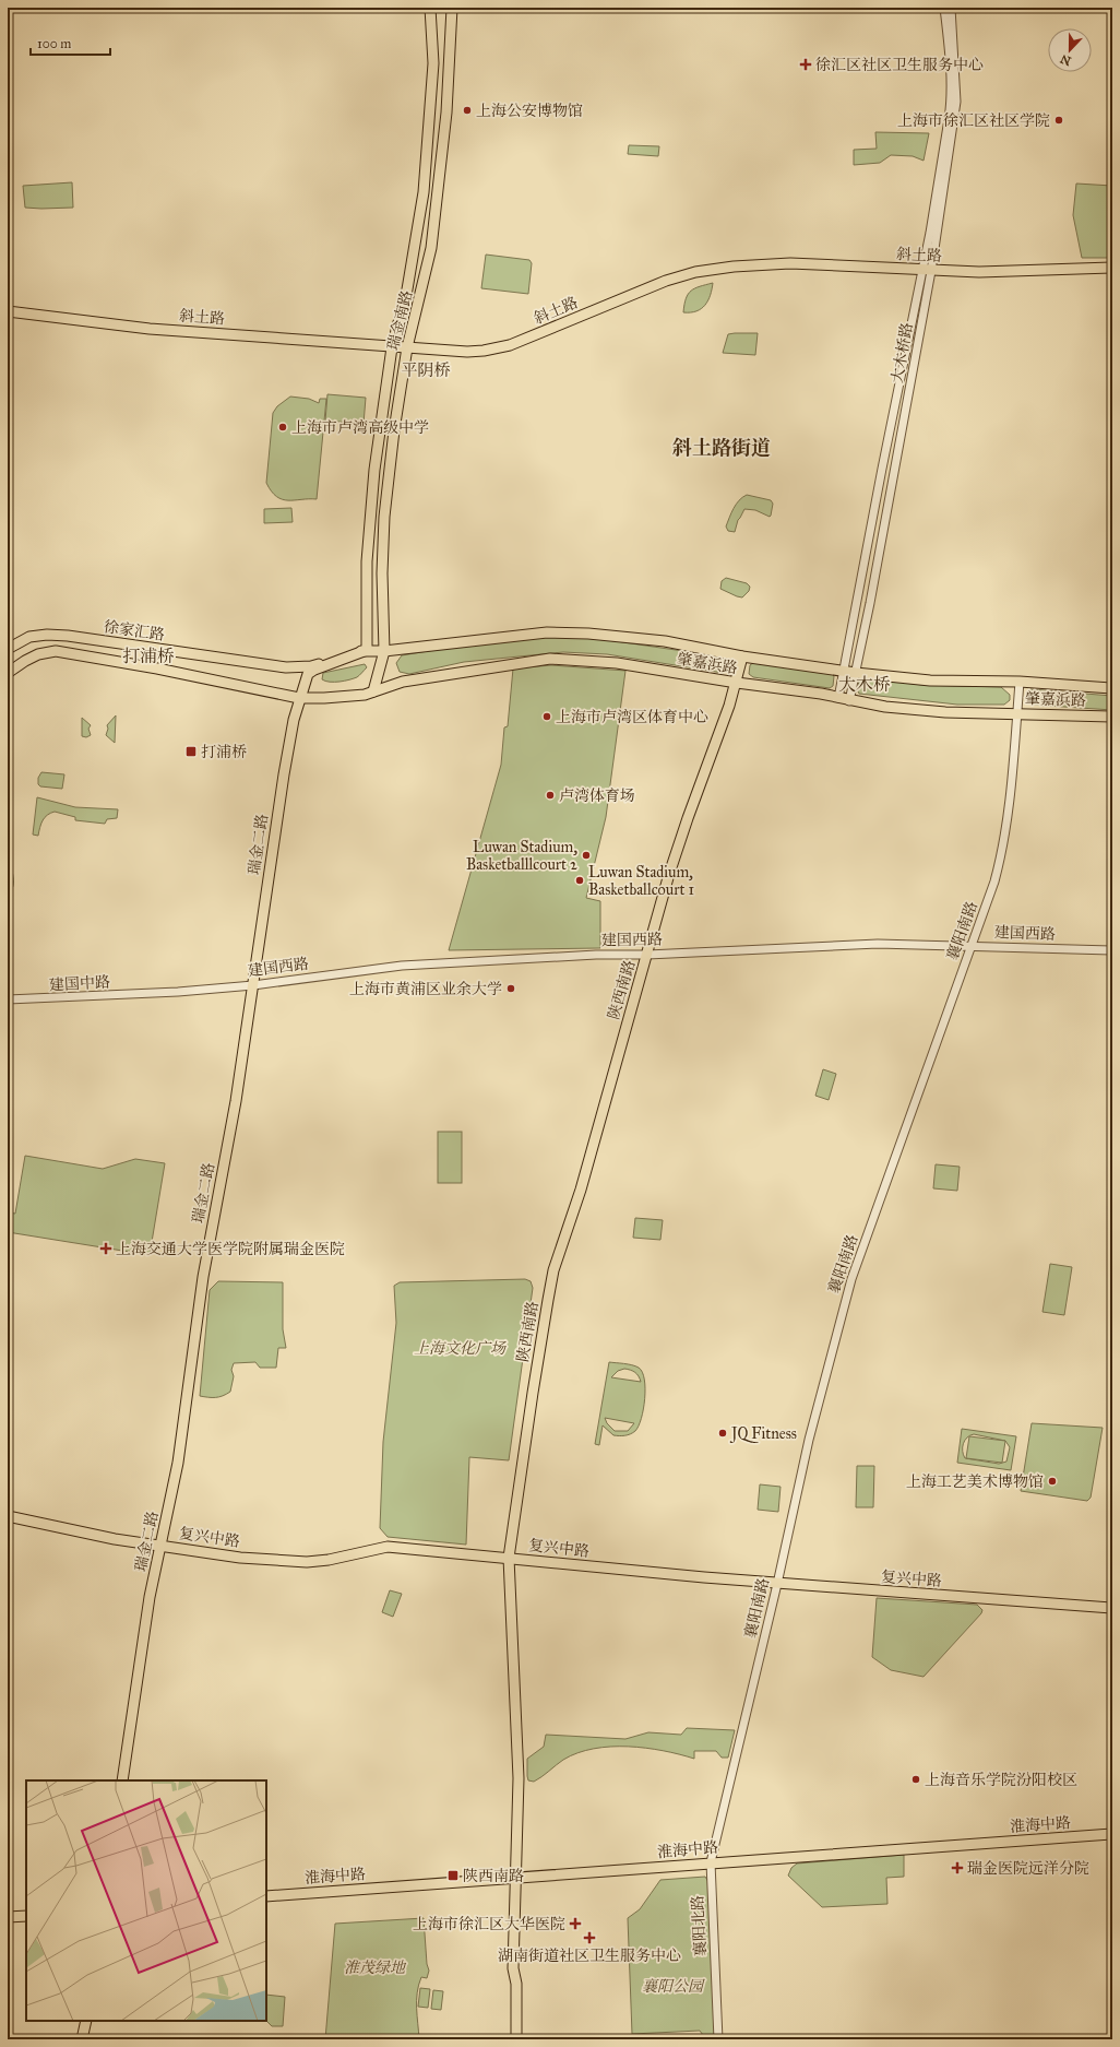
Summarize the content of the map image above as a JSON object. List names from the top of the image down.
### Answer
{
  "streets": {
    "main road": [
      "斜土路",
      "瑞金南路",
      "徐家汇路",
      "肇嘉浜路",
      "瑞金二路",
      "陕西南路",
      "复兴中路",
      "淮海中路"
    ],
    "street": [
      "大木桥路",
      "襄阳南路",
      "建国西路",
      "建国中路",
      "襄阳北路"
    ]
  },
  "crossings": [
    ["斜土路", "瑞金南路"],
    ["斜土路", "大木桥路"],
    ["瑞金南路", "肇嘉浜路"],
    ["大木桥路", "肇嘉浜路"],
    ["徐家汇路", "肇嘉浜路"],
    ["肇嘉浜路", "瑞金二路"],
    ["肇嘉浜路", "襄阳南路"],
    ["肇嘉浜路", "陕西南路"],
    ["瑞金二路", "建国西路"],
    ["瑞金二路", "复兴中路"],
    ["襄阳南路", "建国西路"],
    ["襄阳南路", "复兴中路"],
    ["襄阳南路", "淮海中路"],
    ["襄阳南路", "襄阳北路"],
    ["建国西路", "建国中路"],
    ["建国西路", "陕西南路"],
    ["陕西南路", "复兴中路"],
    ["陕西南路", "淮海中路"],
    ["淮海中路", "襄阳北路"]
  ],
  "districts": [
    "平阴桥",
    "斜土路街道",
    "打浦桥",
    "大木桥"
  ],
  "parks": ["上海文化广场", "淮茂绿地", "襄阳公园"],
  "places": {
    "health": [
      "徐汇区社区卫生服务中心",
      "上海交通大学医学院附属瑞金医院",
      "瑞金医院远洋分院",
      "上海市徐汇区大华医院",
      "湖南街道社区卫生服务中心"
    ],
    "other": [
      "上海公安博物馆",
      "上海市徐汇区社区学院",
      "上海市卢湾高级中学",
      "上海市卢湾区体育中心",
      "卢湾体育场",
      "Luwan Stadium, Basketballlcourt 2",
      "Luwan Stadium, Basketballcourt 1",
      "上海市黄浦区业余大学",
      "JQ Fitness",
      "上海工艺美术博物馆",
      "上海音乐学院汾阳校区"
    ],
    "transit": ["打浦桥", "陕西南路"]
  },
  "scale_bar": "100 m",
  "north": "bottom"
}
